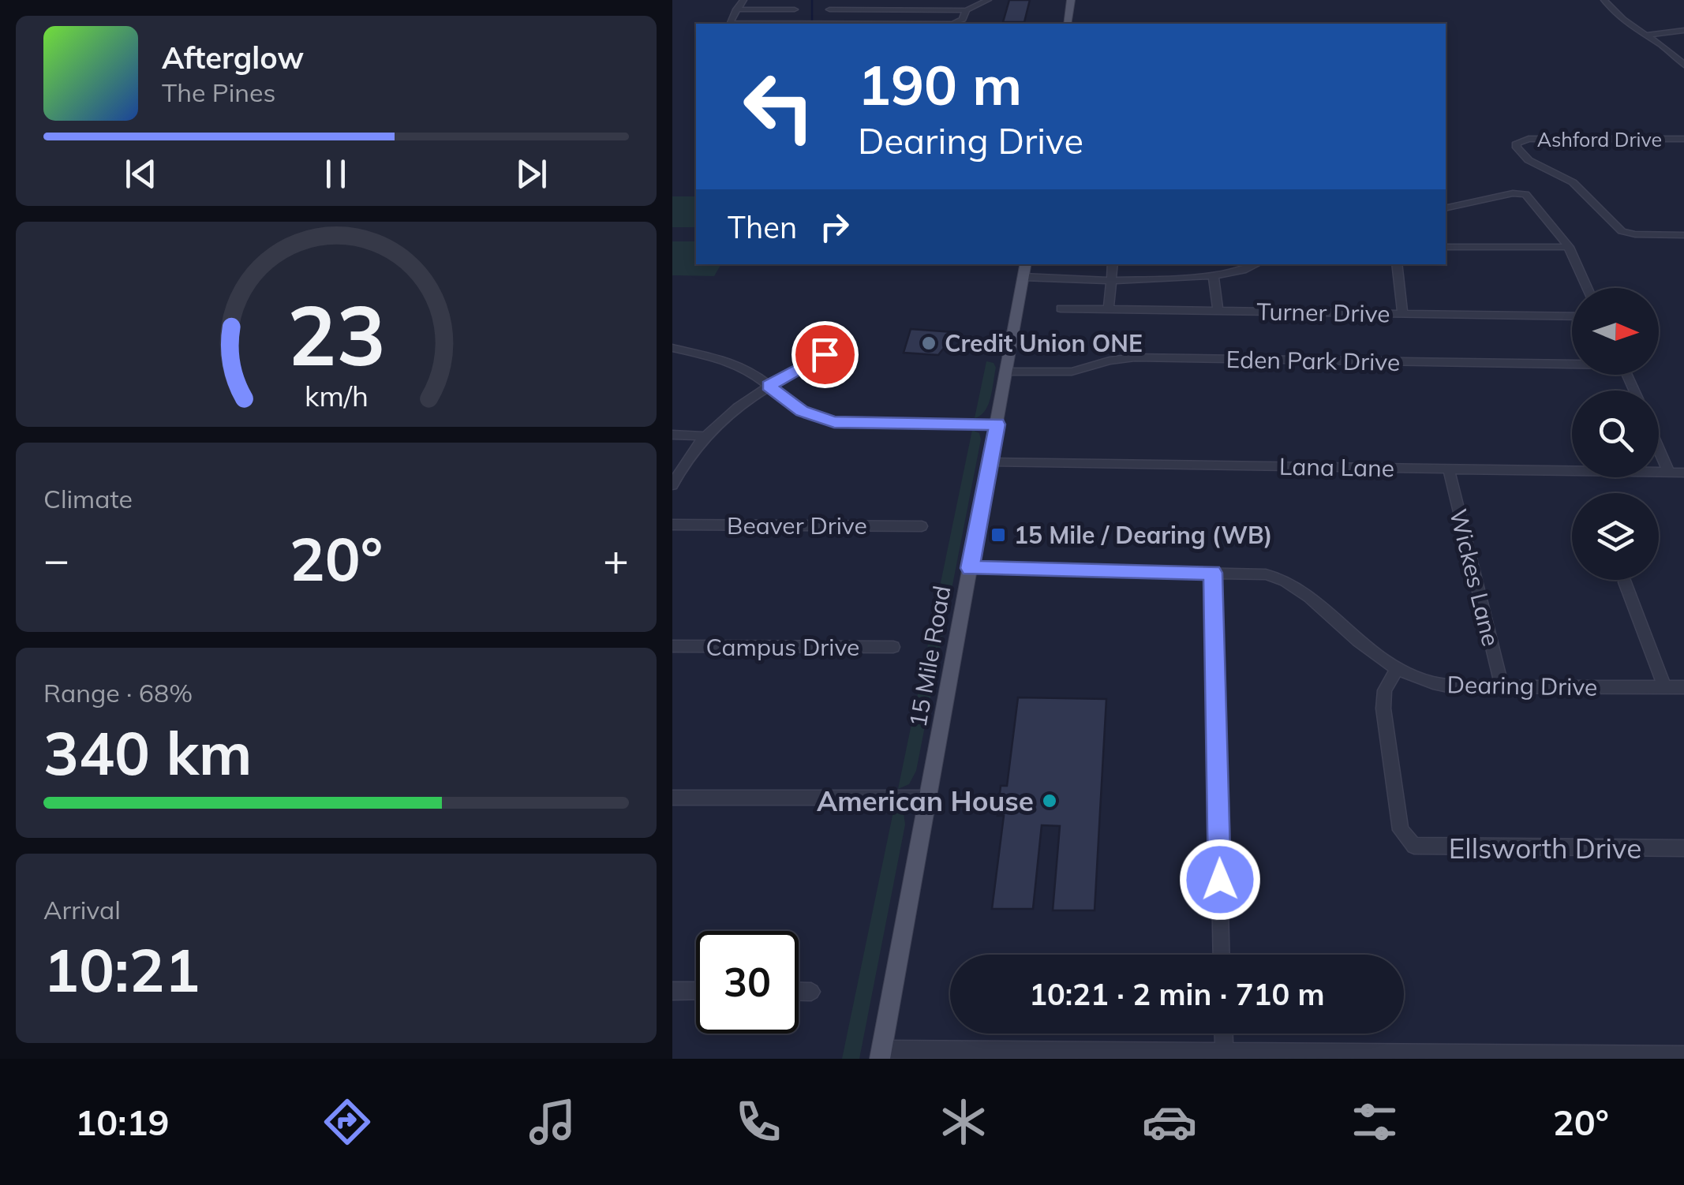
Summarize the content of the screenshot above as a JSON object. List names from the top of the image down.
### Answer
{
  "streets": {
    "main road": ["15 Mile Road"],
    "street": [
      "Ashford Drive",
      "Turner Drive",
      "Eden Park Drive",
      "Lana Lane",
      "Beaver Drive",
      "Wickes Lane",
      "Campus Drive",
      "Dearing Drive",
      "Ellsworth Drive"
    ]
  },
  "crossings": [
    ["Eden Park Drive", "15 Mile Road"],
    ["Lana Lane", "Wickes Lane"],
    ["Lana Lane", "15 Mile Road"],
    ["Wickes Lane", "Dearing Drive"],
    ["15 Mile Road", "Dearing Drive"],
    ["Dearing Drive", "Ellsworth Drive"]
  ],
  "places": {
    "other": ["Credit Union ONE", "American House"],
    "transit": ["15 Mile / Dearing (WB)"]
  },
  "north": "right",
  "page": {
    "turn": ["190 m", "Dearing Drive"],
    "song": ["Afterglow", "The Pines"],
    "then": "Then",
    "tile": [
      "Climate",
      ["Range · 68%", "340 km"],
      ["Arrival", "10:21"]
    ],
    "heat": ["−", "20°", "+"],
    "limit": "30",
    "trip": "10:21 · 2 min · 710 m",
    "tabs": ["10:19", "20°"],
    "gauge": ["23", "km/h"]
  }
}
